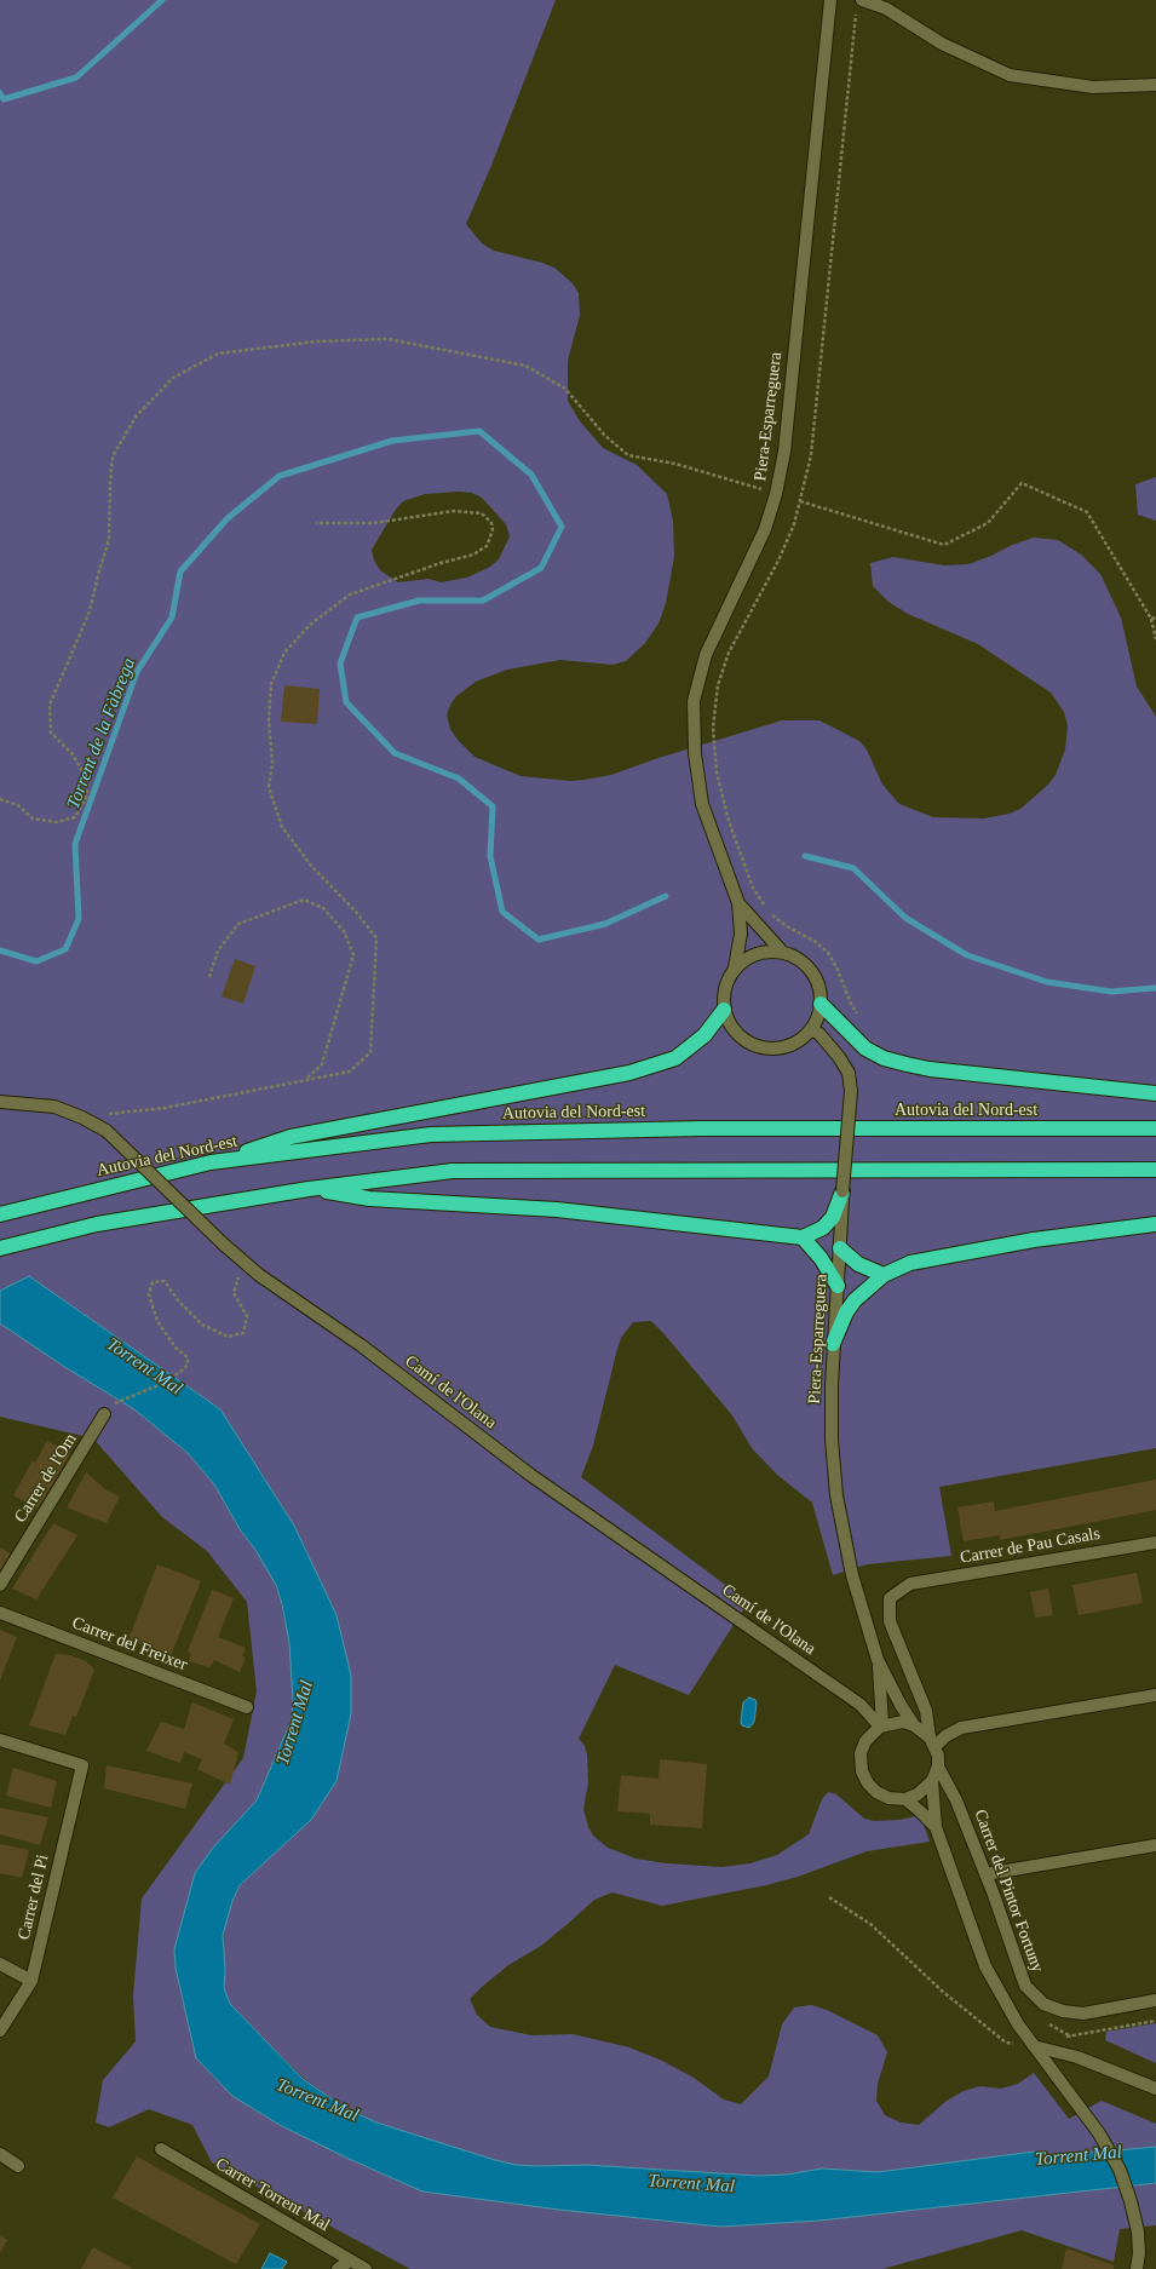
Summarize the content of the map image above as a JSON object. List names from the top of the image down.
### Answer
{
  "streets": {
    "highway": ["Autovia del Nord-est"],
    "street": [
      "Piera-Esparreguera",
      "Camí de l'Olana",
      "Carrer de l'Om",
      "Carrer de Pau Casals",
      "Carrer del Freixer",
      "Carrer del Pintor Fortuny",
      "Carrer del Pi",
      "Carrer Torrent Mal"
    ]
  },
  "crossings": [
    ["Piera-Esparreguera", "Camí de l'Olana"],
    ["Piera-Esparreguera", "Carrer de Pau Casals"],
    ["Piera-Esparreguera", "Carrer del Pintor Fortuny"],
    ["Camí de l'Olana", "Carrer de Pau Casals"],
    ["Camí de l'Olana", "Carrer del Pintor Fortuny"],
    ["Carrer de Pau Casals", "Carrer del Pintor Fortuny"]
  ],
  "water": ["Torrent de la Fàbrega", "Torrent Mal"]
}
